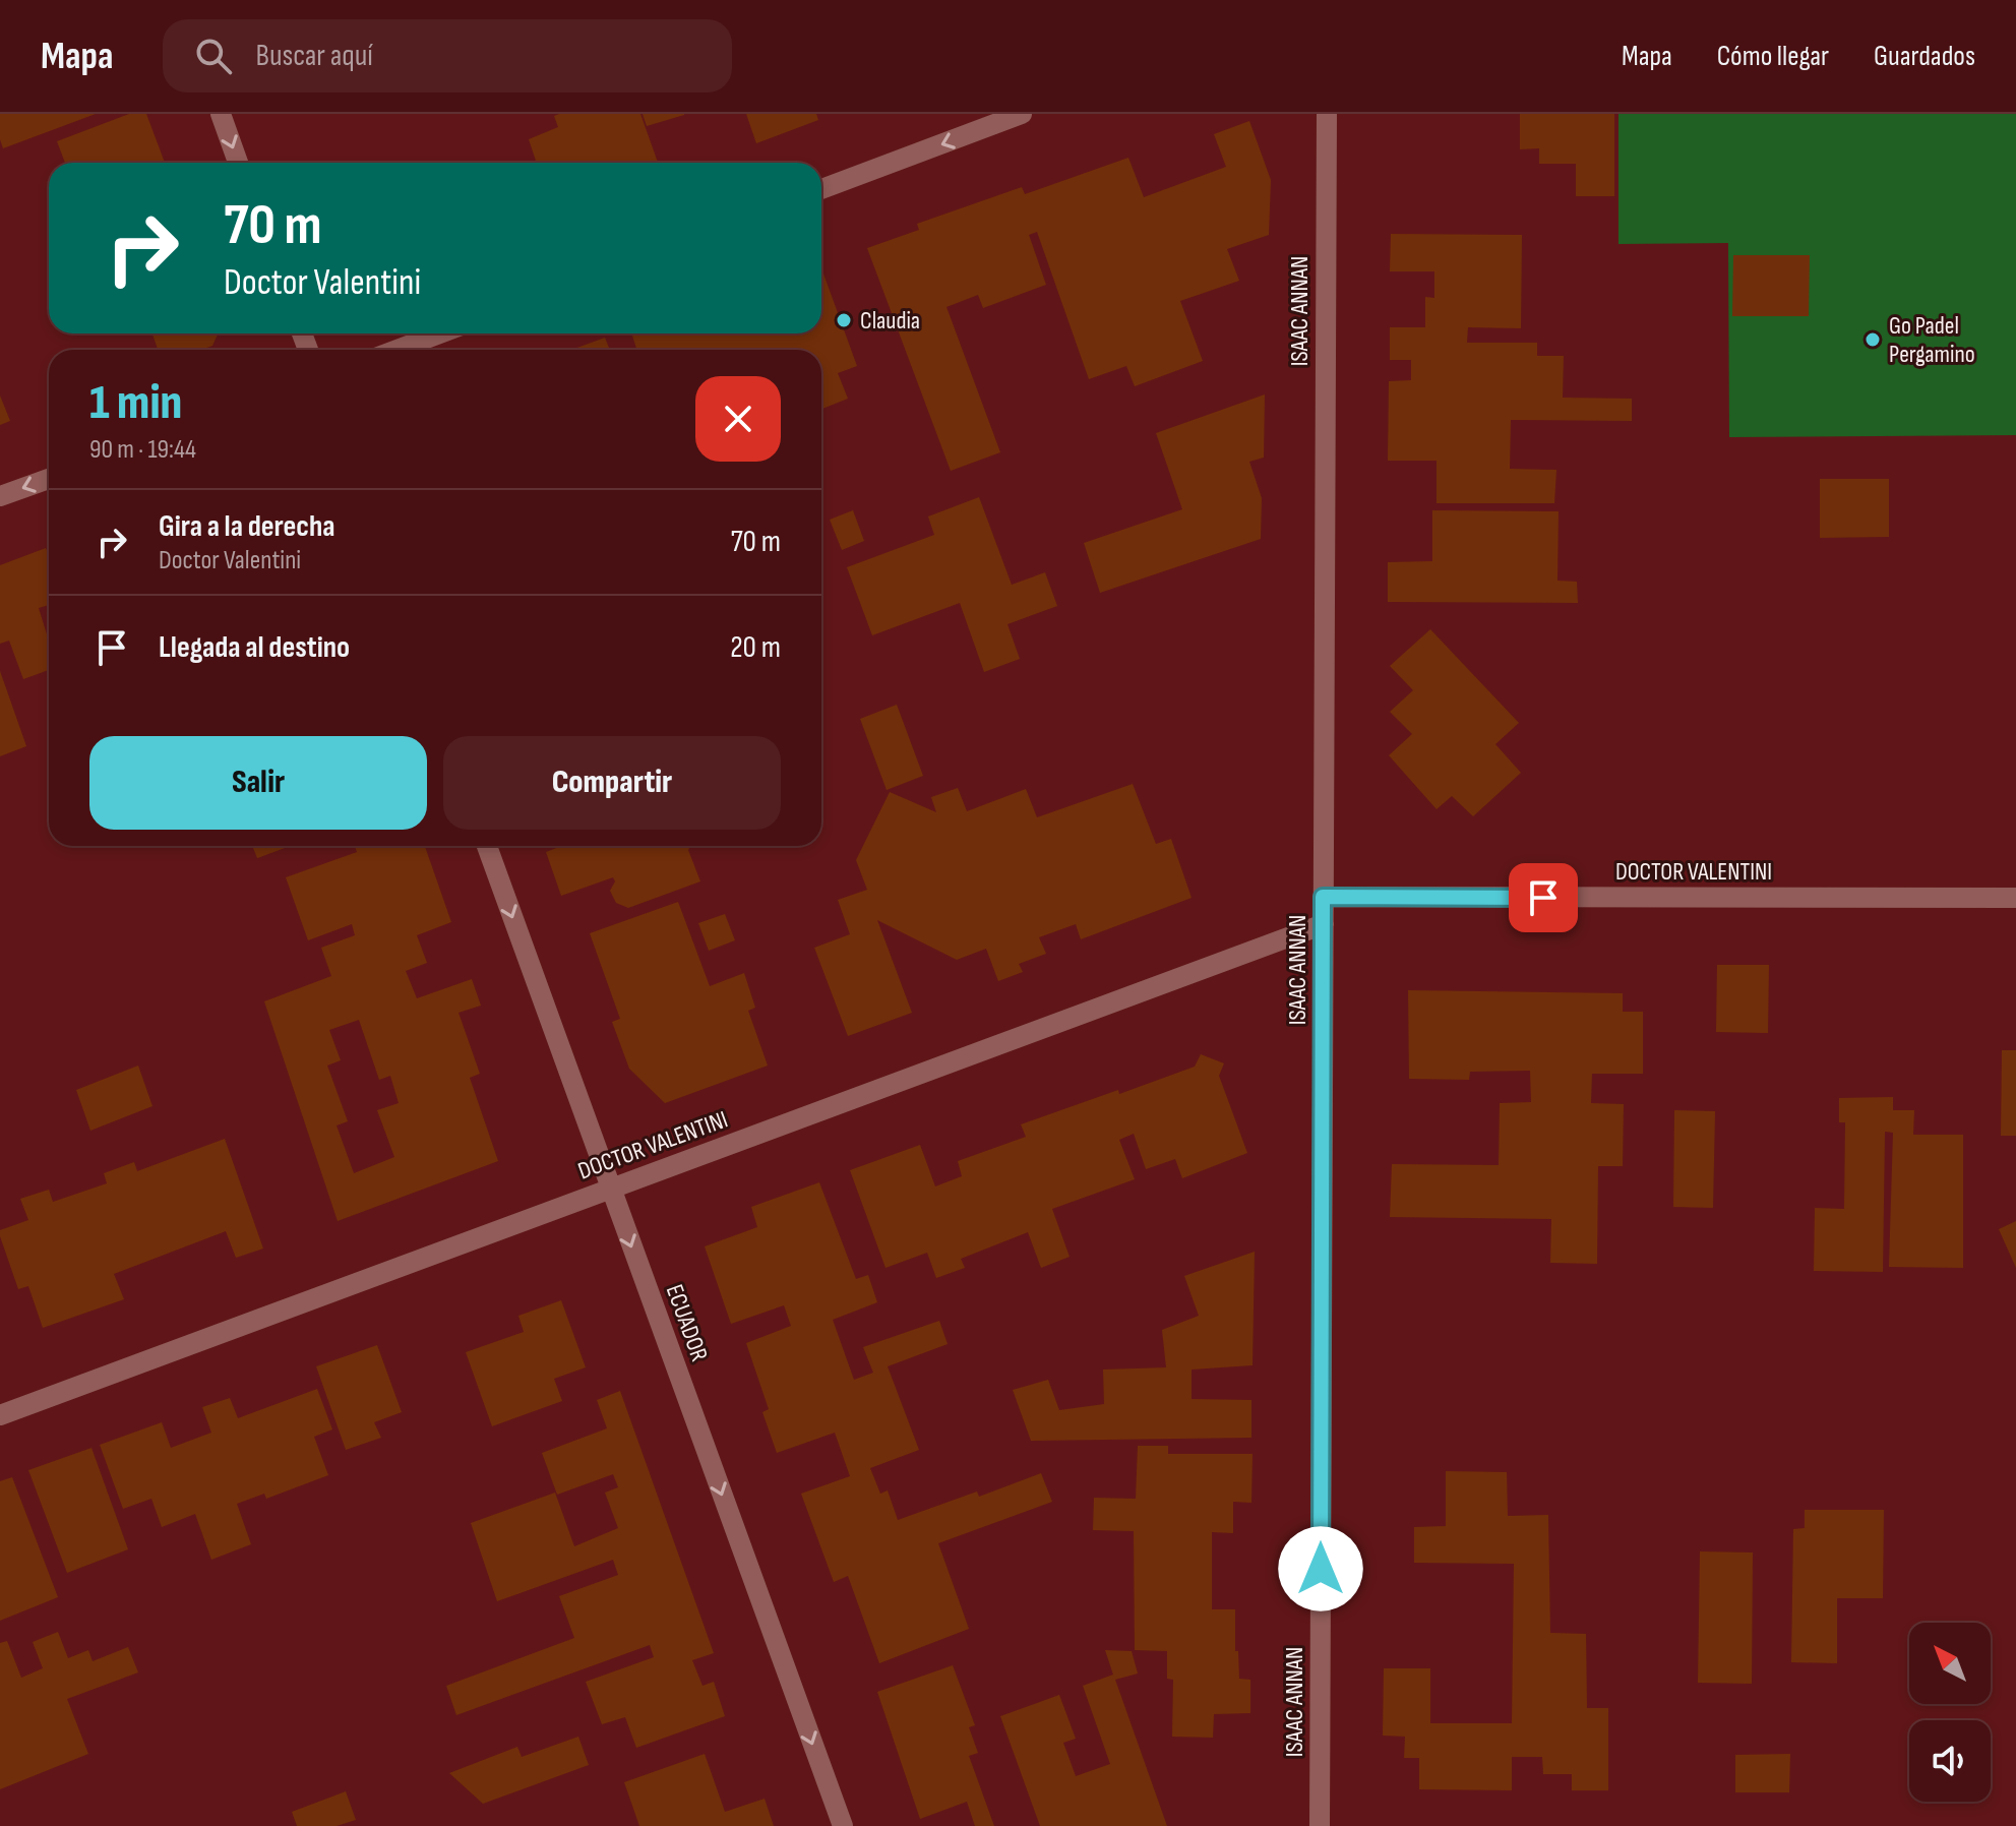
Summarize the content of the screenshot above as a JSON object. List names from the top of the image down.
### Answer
{
  "streets": {
    "street": ["ISAAC ANNAN", "DOCTOR VALENTINI", "ECUADOR"]
  },
  "crossings": [
    ["ISAAC ANNAN", "DOCTOR VALENTINI"],
    ["DOCTOR VALENTINI", "ECUADOR"]
  ],
  "one_way": ["ECUADOR"],
  "places": ["Claudia", "Go Padel Pergamino"],
  "north": "top left",
  "page": {
    "header": "Mapa",
    "search": "Buscar aquí",
    "nav": ["Mapa", "Cómo llegar", "Guardados"],
    "turn": ["70 m", "Doctor Valentini"],
    "heading": ["1 min", "90 m · 19:44"],
    "list": [
      {
        "name": "Gira a la derecha",
        "note": "Doctor Valentini",
        "value": "70 m"
      },
      {
        "name": "Llegada al destino",
        "value": "20 m"
      }
    ],
    "buttons": ["Salir", "Compartir"]
  }
}
